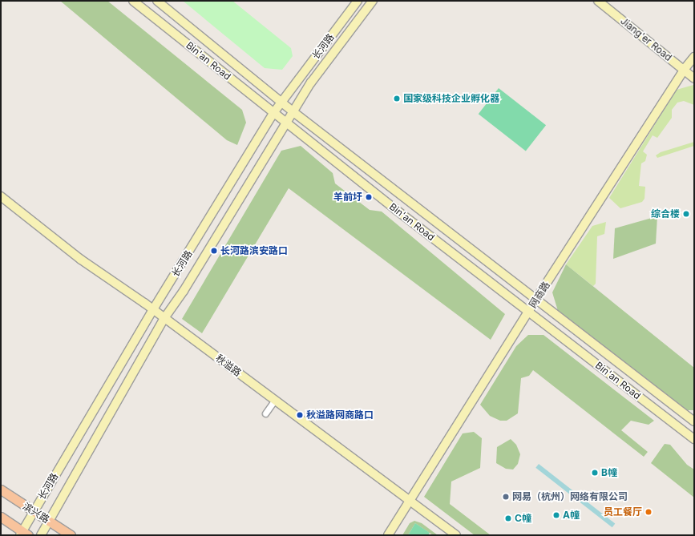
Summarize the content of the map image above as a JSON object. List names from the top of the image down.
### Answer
{
  "streets": {
    "main road": [
      "Jiang'er Road",
      "长河路",
      "Bin'an Road",
      "网商路",
      "秋溢路",
      "滨兴路"
    ]
  },
  "crossings": [
    ["Jiang'er Road", "网商路"],
    ["长河路", "Bin'an Road"],
    ["长河路", "秋溢路"],
    ["长河路", "滨兴路"],
    ["Bin'an Road", "网商路"],
    ["网商路", "秋溢路"]
  ],
  "places": [
    "国家级科技企业孵化器",
    "羊前圩",
    "综合楼",
    "长河路滨安路口",
    "秋溢路网商路口",
    "B幢",
    "网易（杭州）网络有限公司",
    "员工餐厅",
    "A幢",
    "C幢"
  ]
}
